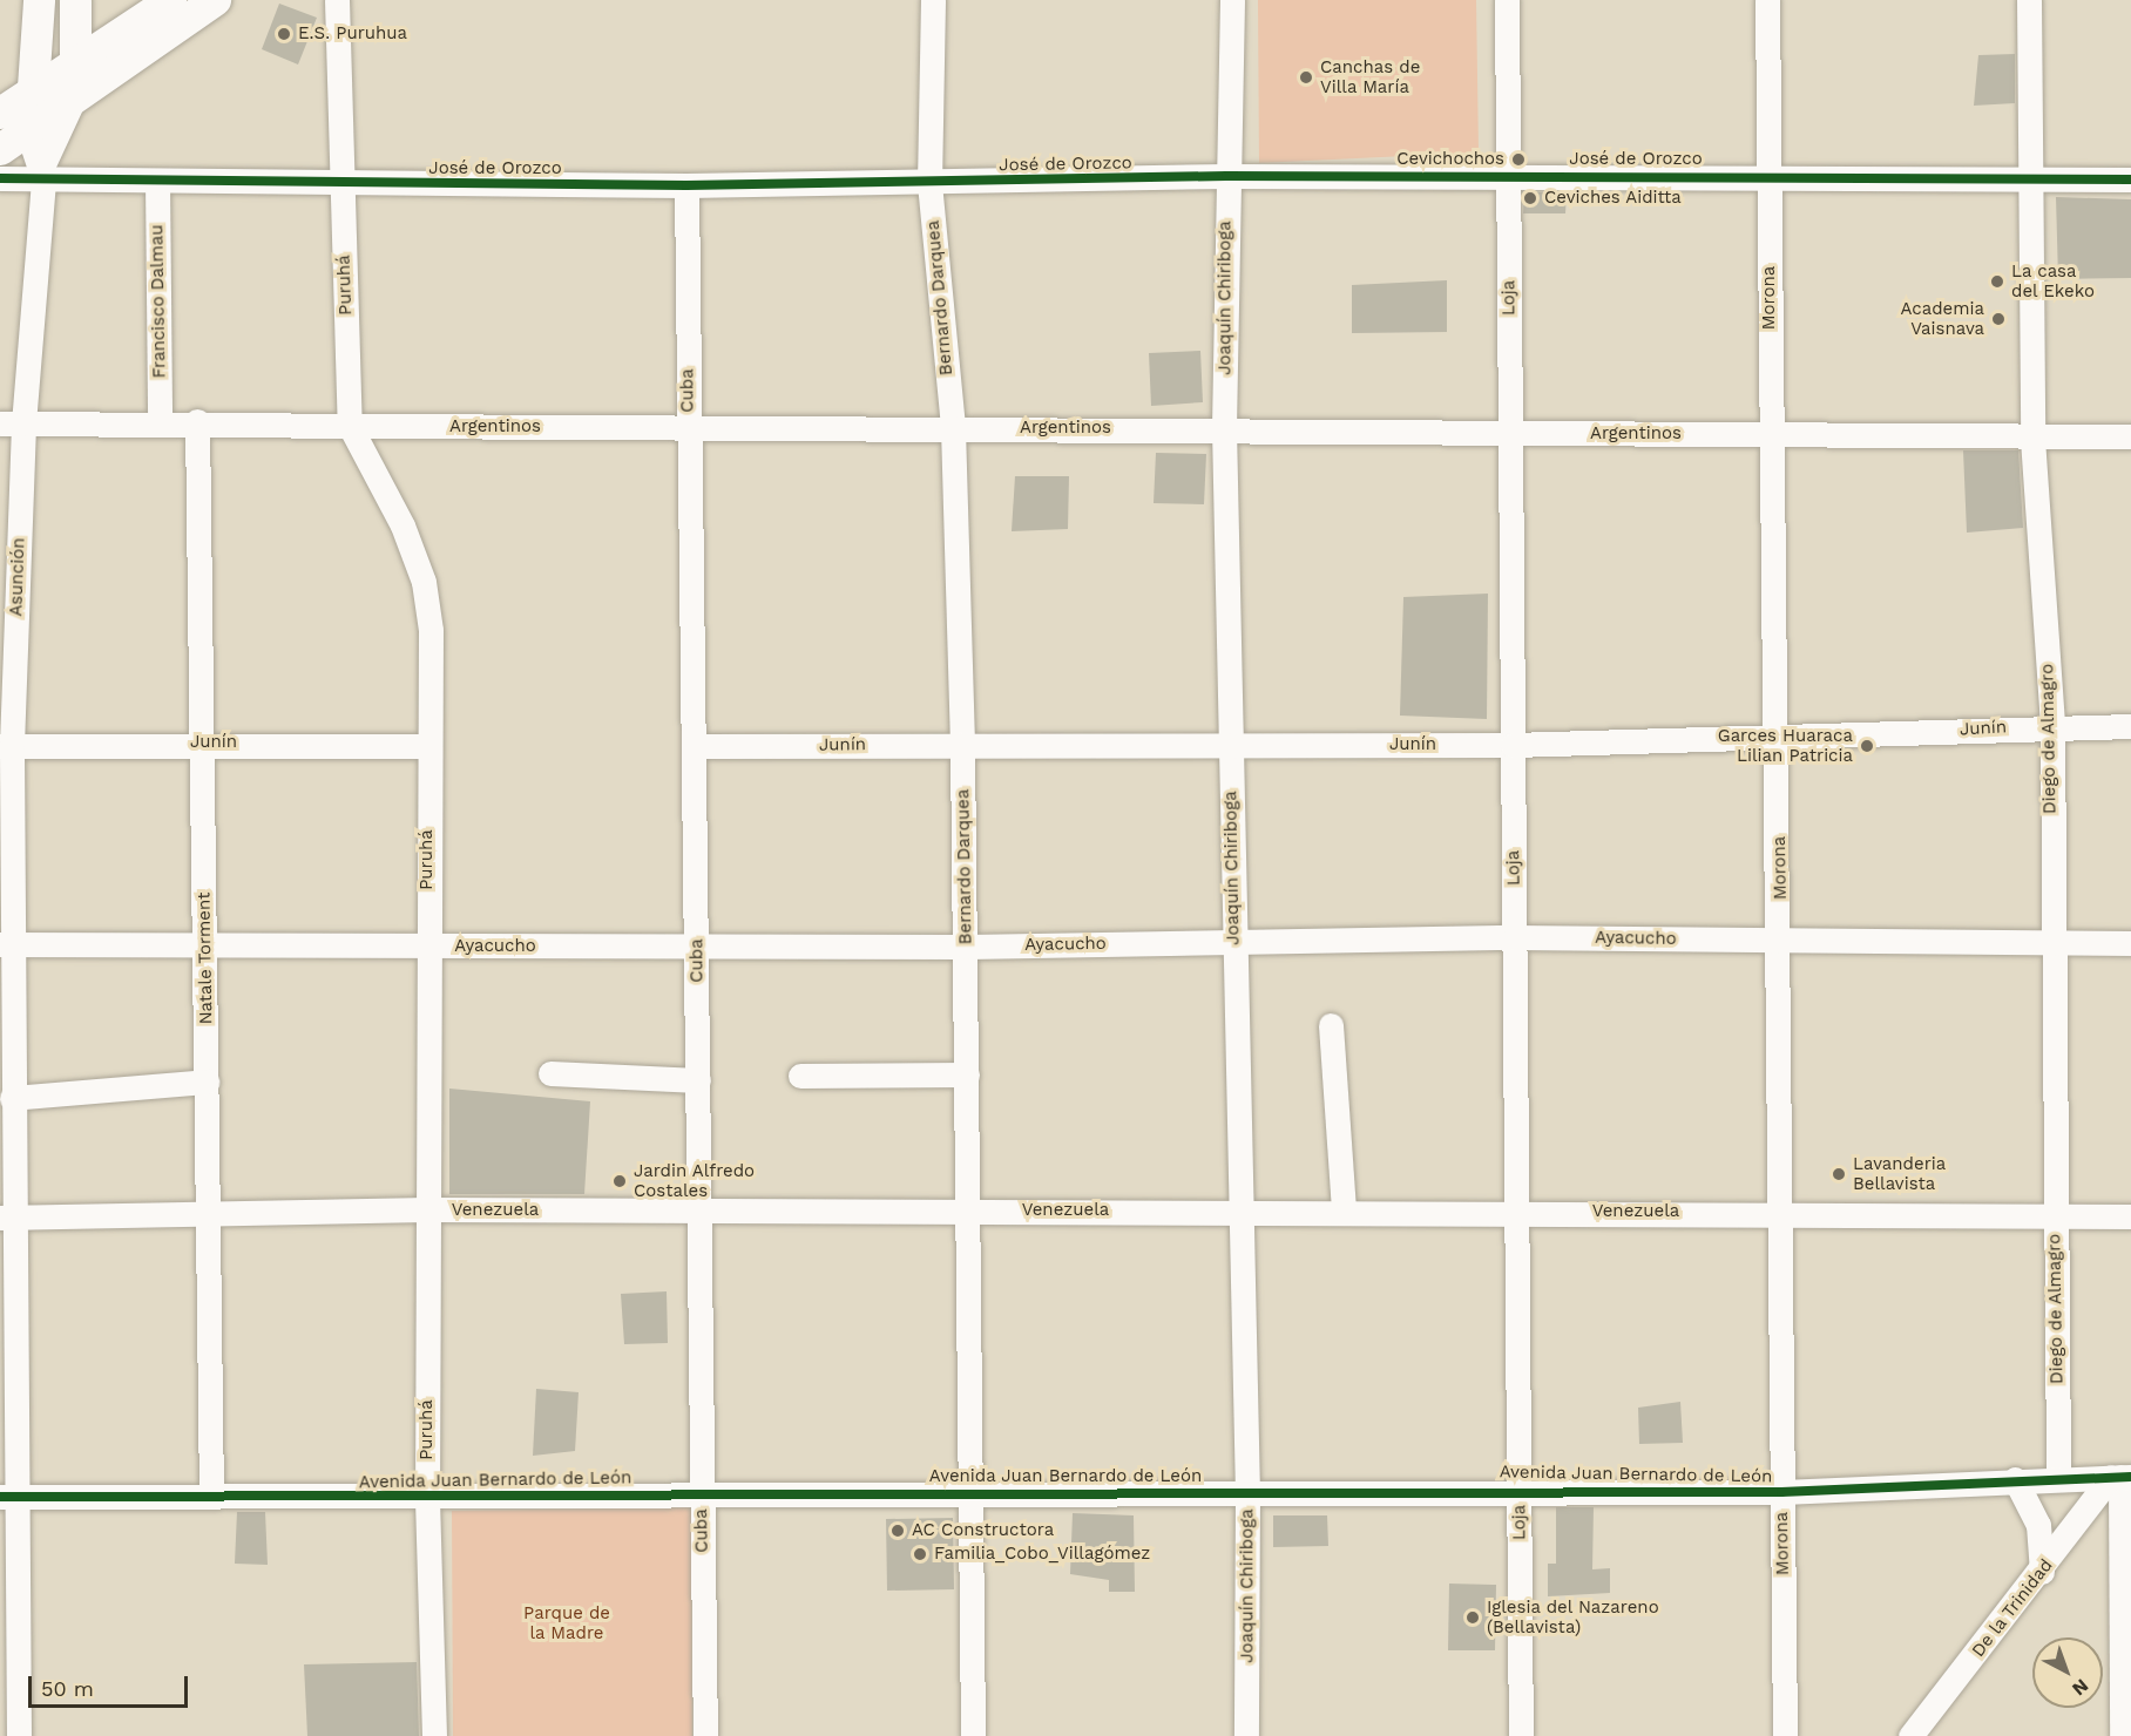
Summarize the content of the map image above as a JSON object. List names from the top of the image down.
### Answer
{
  "streets": {
    "street": [
      "José de Orozco",
      "Puruhá",
      "Bernardo Darquea",
      "Joaquín Chiriboga",
      "Loja",
      "Morona",
      "Francisco Dalmau",
      "Cuba",
      "Argentinos",
      "Asunción",
      "Junín",
      "Diego de Almagro",
      "Ayacucho",
      "Natale Torment",
      "Venezuela",
      "Avenida Juan Bernardo de León",
      "De la Trinidad"
    ]
  },
  "crossings": [
    ["José de Orozco", "Puruhá"],
    ["José de Orozco", "Bernardo Darquea"],
    ["José de Orozco", "Joaquín Chiriboga"],
    ["José de Orozco", "Loja"],
    ["José de Orozco", "Morona"],
    ["José de Orozco", "Francisco Dalmau"],
    ["José de Orozco", "Cuba"],
    ["José de Orozco", "Asunción"],
    ["José de Orozco", "Diego de Almagro"],
    ["Puruhá", "Argentinos"],
    ["Puruhá", "Junín"],
    ["Puruhá", "Ayacucho"],
    ["Puruhá", "Venezuela"],
    ["Puruhá", "Avenida Juan Bernardo de León"],
    ["Bernardo Darquea", "Argentinos"],
    ["Bernardo Darquea", "Junín"],
    ["Bernardo Darquea", "Ayacucho"],
    ["Bernardo Darquea", "Venezuela"],
    ["Bernardo Darquea", "Avenida Juan Bernardo de León"],
    ["Joaquín Chiriboga", "Argentinos"],
    ["Joaquín Chiriboga", "Junín"],
    ["Joaquín Chiriboga", "Ayacucho"],
    ["Joaquín Chiriboga", "Venezuela"],
    ["Joaquín Chiriboga", "Avenida Juan Bernardo de León"],
    ["Loja", "Argentinos"],
    ["Loja", "Junín"],
    ["Loja", "Ayacucho"],
    ["Loja", "Venezuela"],
    ["Loja", "Avenida Juan Bernardo de León"],
    ["Morona", "Argentinos"],
    ["Morona", "Junín"],
    ["Morona", "Ayacucho"],
    ["Morona", "Venezuela"],
    ["Morona", "Avenida Juan Bernardo de León"],
    ["Francisco Dalmau", "Argentinos"],
    ["Cuba", "Argentinos"],
    ["Cuba", "Junín"],
    ["Cuba", "Ayacucho"],
    ["Cuba", "Venezuela"],
    ["Cuba", "Avenida Juan Bernardo de León"],
    ["Argentinos", "Asunción"],
    ["Argentinos", "Diego de Almagro"],
    ["Argentinos", "Natale Torment"],
    ["Asunción", "Junín"],
    ["Asunción", "Ayacucho"],
    ["Asunción", "Venezuela"],
    ["Asunción", "Avenida Juan Bernardo de León"],
    ["Junín", "Diego de Almagro"],
    ["Junín", "Natale Torment"],
    ["Diego de Almagro", "Ayacucho"],
    ["Diego de Almagro", "Venezuela"],
    ["Diego de Almagro", "Avenida Juan Bernardo de León"],
    ["Ayacucho", "Natale Torment"],
    ["Natale Torment", "Venezuela"],
    ["Natale Torment", "Avenida Juan Bernardo de León"],
    ["Avenida Juan Bernardo de León", "De la Trinidad"]
  ],
  "parks": ["Parque de la Madre"],
  "places": [
    "E.S. Puruhua",
    "Canchas de Villa María",
    "Cevichochos",
    "Ceviches Aiditta",
    "La casa del Ekeko",
    "Academia Vaisnava",
    "Garces Huaraca Lilian Patricia",
    "Lavanderia Bellavista",
    "Jardin Alfredo Costales",
    "AC Constructora",
    "Familia_Cobo_Villagómez",
    "Iglesia del Nazareno (Bellavista)"
  ],
  "scale_bar": "50 m",
  "north": "bottom right"
}
